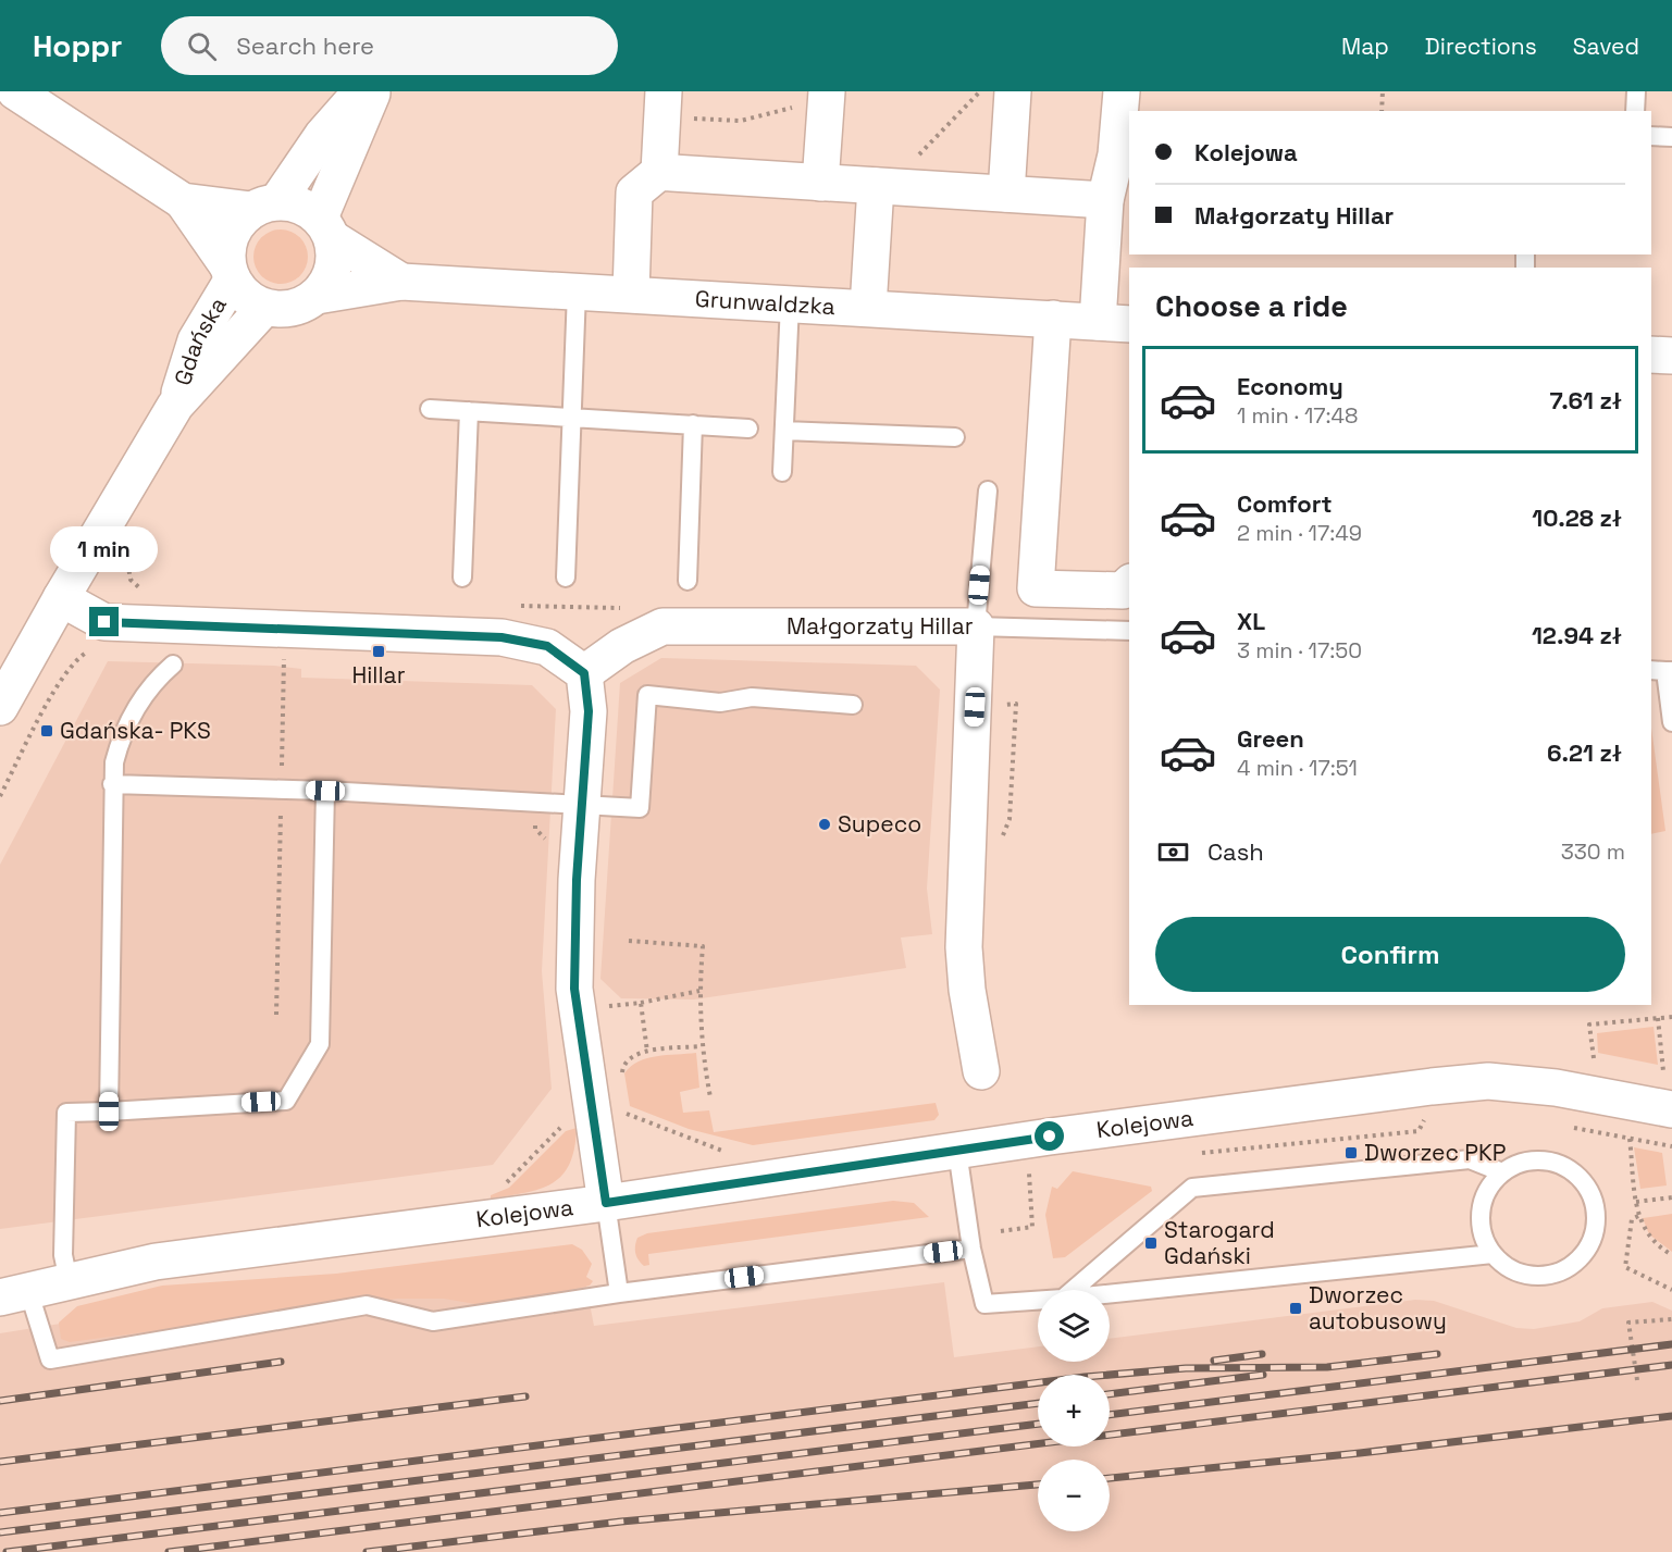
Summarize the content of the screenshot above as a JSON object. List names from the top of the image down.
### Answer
{
  "streets": {
    "street": [
      "Grunwaldzka",
      "Gdańska",
      "Małgorzaty Hillar",
      "Kolejowa"
    ]
  },
  "crossings": [
    ["Grunwaldzka", "Gdańska"]
  ],
  "places": {
    "transit": [
      "Hillar",
      "Gdańska- PKS",
      "Dworzec PKP",
      "Starogard Gdański",
      "Dworzec autobusowy"
    ],
    "other": ["Supeco"]
  },
  "page": {
    "header": "Hoppr",
    "search": "Search here",
    "nav": ["Map", "Directions", "Saved"],
    "banner": ["Kolejowa", "Małgorzaty Hillar"],
    "heading": "Choose a ride",
    "list": [
      {
        "name": "Economy",
        "note": "1 min · 17:48",
        "value": "7.61 zł"
      },
      {
        "name": "Comfort",
        "note": "2 min · 17:49",
        "value": "10.28 zł"
      },
      {
        "name": "XL",
        "note": "3 min · 17:50",
        "value": "12.94 zł"
      },
      {
        "name": "Green",
        "note": "4 min · 17:51",
        "value": "6.21 zł"
      }
    ],
    "bubble": "1 min",
    "pay": ["Cash", "330 m"],
    "buttons": "Confirm",
    "map_buttons": ["+", "−"]
  }
}
